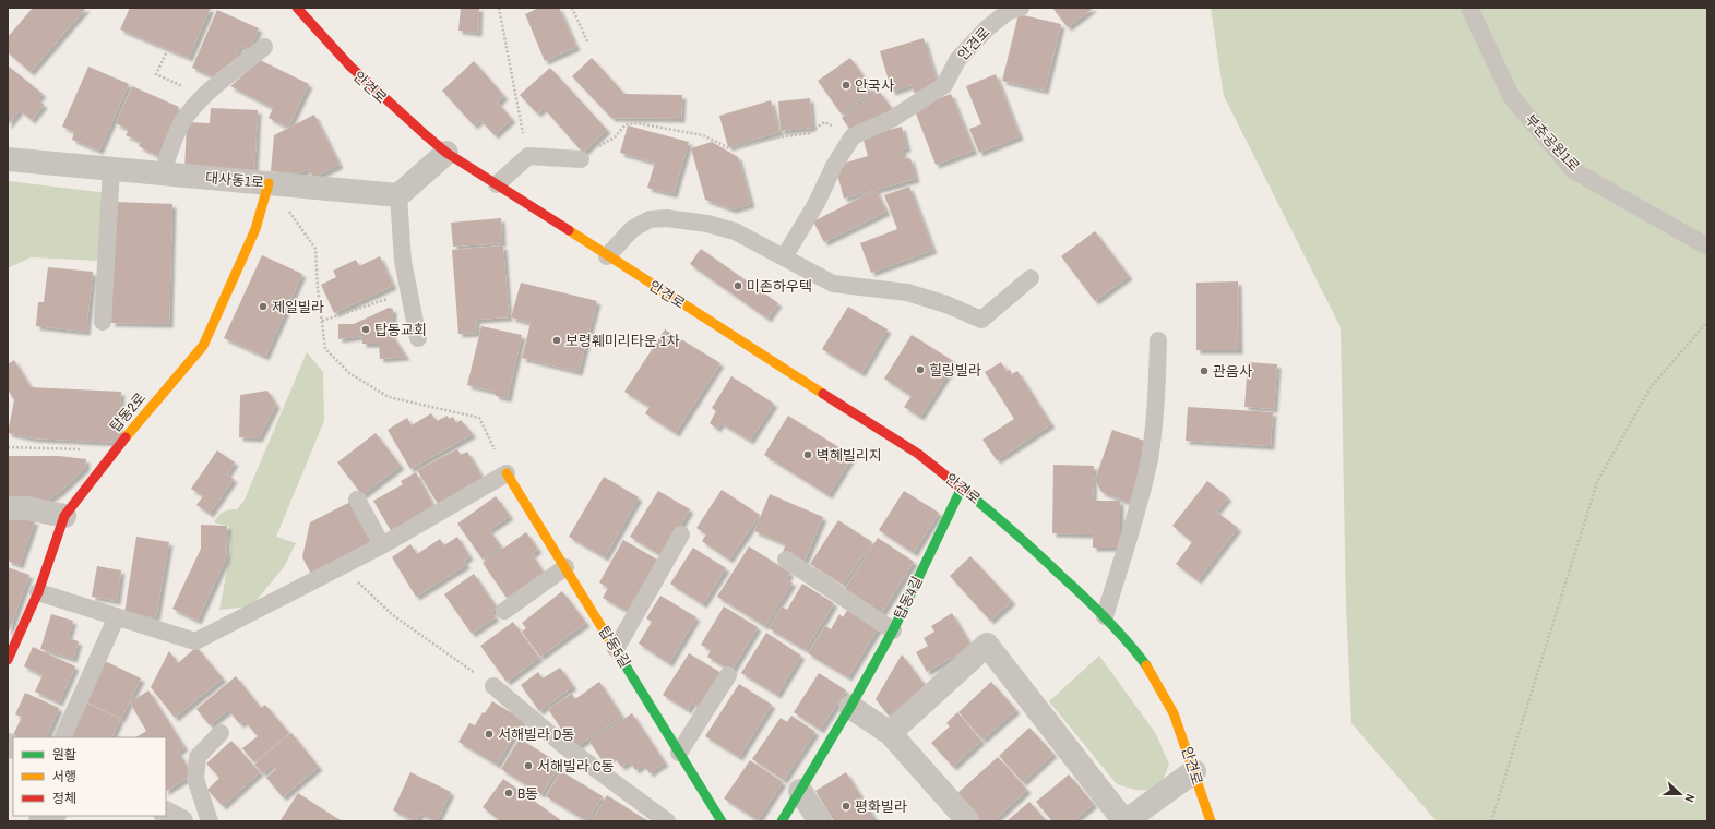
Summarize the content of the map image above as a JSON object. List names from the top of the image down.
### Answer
{
  "streets": {
    "street": [
      "안견로",
      "대사동1로",
      "탑동2로",
      "탑동4길",
      "탑동5길"
    ],
    "lane": ["부춘공원1로"]
  },
  "crossings": [
    ["안견로", "탑동4길"],
    ["대사동1로", "탑동2로"]
  ],
  "places": [
    "안국사",
    "미존하우텍",
    "제일빌라",
    "탑동교회",
    "보령훼미리타운 1차",
    "힐링빌라",
    "관음사",
    "벽혜빌리지",
    "서해빌라 D동",
    "서해빌라 C동",
    "B동",
    "평화빌라"
  ],
  "legend": ["원활", "서행", "정체"],
  "north": "right"
}
